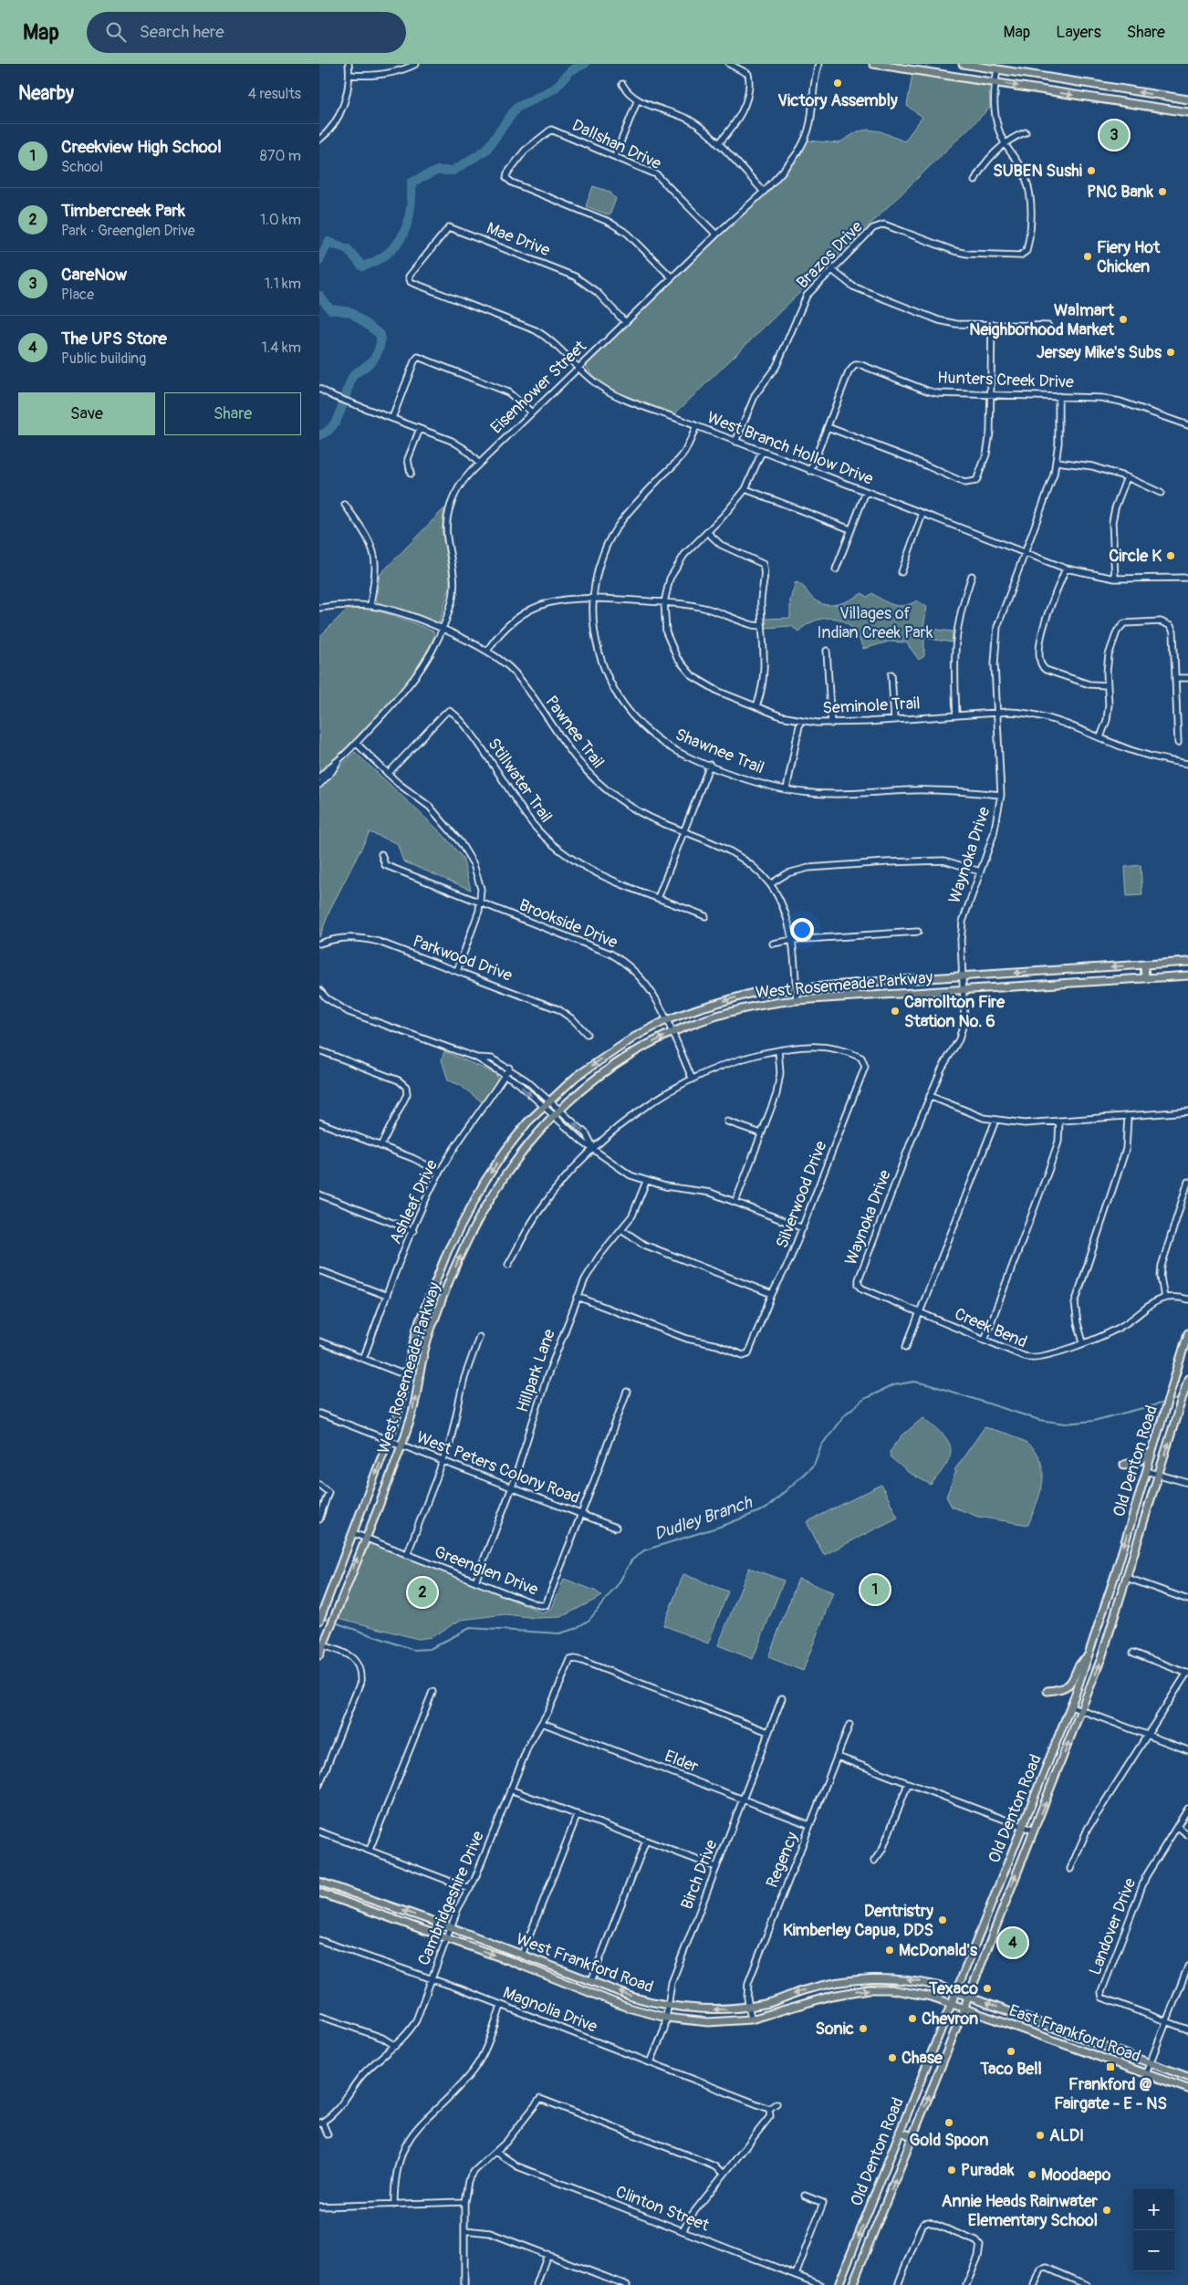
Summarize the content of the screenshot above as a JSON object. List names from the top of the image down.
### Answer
{
  "streets": {
    "main road": [
      "West Rosemeade Parkway",
      "Old Denton Road",
      "West Frankford Road",
      "East Frankford Road"
    ],
    "street": [
      "Dallshan Drive",
      "Mae Drive",
      "Brazos Drive",
      "Hunters Creek Drive",
      "Eisenhower Street",
      "West Branch Hollow Drive",
      "Seminole Trail",
      "Pawnee Trail",
      "Shawnee Trail",
      "Stillwater Trail",
      "Waynoka Drive",
      "Brookside Drive",
      "Parkwood Drive",
      "Silverwood Drive",
      "Ashleaf Drive",
      "Creek Bend",
      "Hillpark Lane",
      "West Peters Colony Road",
      "Greenglen Drive",
      "Elder",
      "Regency",
      "Birch Drive",
      "Cambridgeshire Drive",
      "Landover Drive",
      "Magnolia Drive",
      "Clinton Street"
    ]
  },
  "crossings": [
    ["Dallshan Drive", "Eisenhower Street"],
    ["Mae Drive", "Eisenhower Street"],
    ["Mae Drive", "West Branch Hollow Drive"],
    ["Brazos Drive", "West Branch Hollow Drive"],
    ["Hunters Creek Drive", "West Branch Hollow Drive"],
    ["Hunters Creek Drive", "Waynoka Drive"],
    ["Eisenhower Street", "West Branch Hollow Drive"],
    ["Eisenhower Street", "Pawnee Trail"],
    ["West Branch Hollow Drive", "Seminole Trail"],
    ["West Branch Hollow Drive", "Shawnee Trail"],
    ["West Branch Hollow Drive", "Waynoka Drive"],
    ["Seminole Trail", "Waynoka Drive"],
    ["Pawnee Trail", "West Rosemeade Parkway"],
    ["Shawnee Trail", "Waynoka Drive"],
    ["Waynoka Drive", "West Rosemeade Parkway"],
    ["Waynoka Drive", "Creek Bend"],
    ["Brookside Drive", "West Rosemeade Parkway"],
    ["West Rosemeade Parkway", "West Peters Colony Road"],
    ["West Rosemeade Parkway", "Greenglen Drive"],
    ["Silverwood Drive", "Hillpark Lane"],
    ["Hillpark Lane", "West Peters Colony Road"],
    ["Hillpark Lane", "Greenglen Drive"],
    ["Old Denton Road", "West Frankford Road"],
    ["Old Denton Road", "East Frankford Road"],
    ["West Peters Colony Road", "Greenglen Drive"],
    ["Elder", "Regency"],
    ["Elder", "Birch Drive"],
    ["Elder", "Cambridgeshire Drive"],
    ["Regency", "West Frankford Road"],
    ["Birch Drive", "Cambridgeshire Drive"],
    ["Birch Drive", "West Frankford Road"],
    ["Birch Drive", "Magnolia Drive"],
    ["Cambridgeshire Drive", "West Frankford Road"],
    ["Cambridgeshire Drive", "Magnolia Drive"],
    ["West Frankford Road", "East Frankford Road"]
  ],
  "water": ["Dudley Branch"],
  "parks": ["Villages of Indian Creek Park"],
  "places": {
    "other": [
      "Victory Assembly",
      "SUBEN Sushi",
      "PNC Bank",
      "Fiery Hot Chicken",
      "Walmart Neighborhood Market",
      "Jersey Mike's Subs",
      "Circle K",
      "Carrollton Fire Station No. 6",
      "Dentristry Kimberley Capua, DDS",
      "McDonald's",
      "Texaco",
      "Chevron",
      "Sonic",
      "Taco Bell",
      "Chase",
      "Gold Spoon",
      "ALDI",
      "Puradak",
      "Moodaepo",
      "Annie Heads Rainwater Elementary School"
    ],
    "transit": ["Frankford @ Fairgate - E - NS"]
  },
  "page": {
    "header": "Map",
    "search": "Search here",
    "nav": ["Map", "Layers", "Share"],
    "heading": ["Nearby", "4 results"],
    "pins": [
      "3",
      "1",
      "2",
      "4"
    ],
    "list": [
      {
        "mark": "1",
        "name": "Creekview High School",
        "note": "School",
        "value": "870 m"
      },
      {
        "mark": "2",
        "name": "Timbercreek Park",
        "note": "Park · Greenglen Drive",
        "value": "1.0 km"
      },
      {
        "mark": "3",
        "name": "CareNow",
        "note": "Place",
        "value": "1.1 km"
      },
      {
        "mark": "4",
        "name": "The UPS Store",
        "note": "Public building",
        "value": "1.4 km"
      }
    ],
    "buttons": ["Save", "Share"],
    "map_buttons": ["+", "−"]
  }
}
